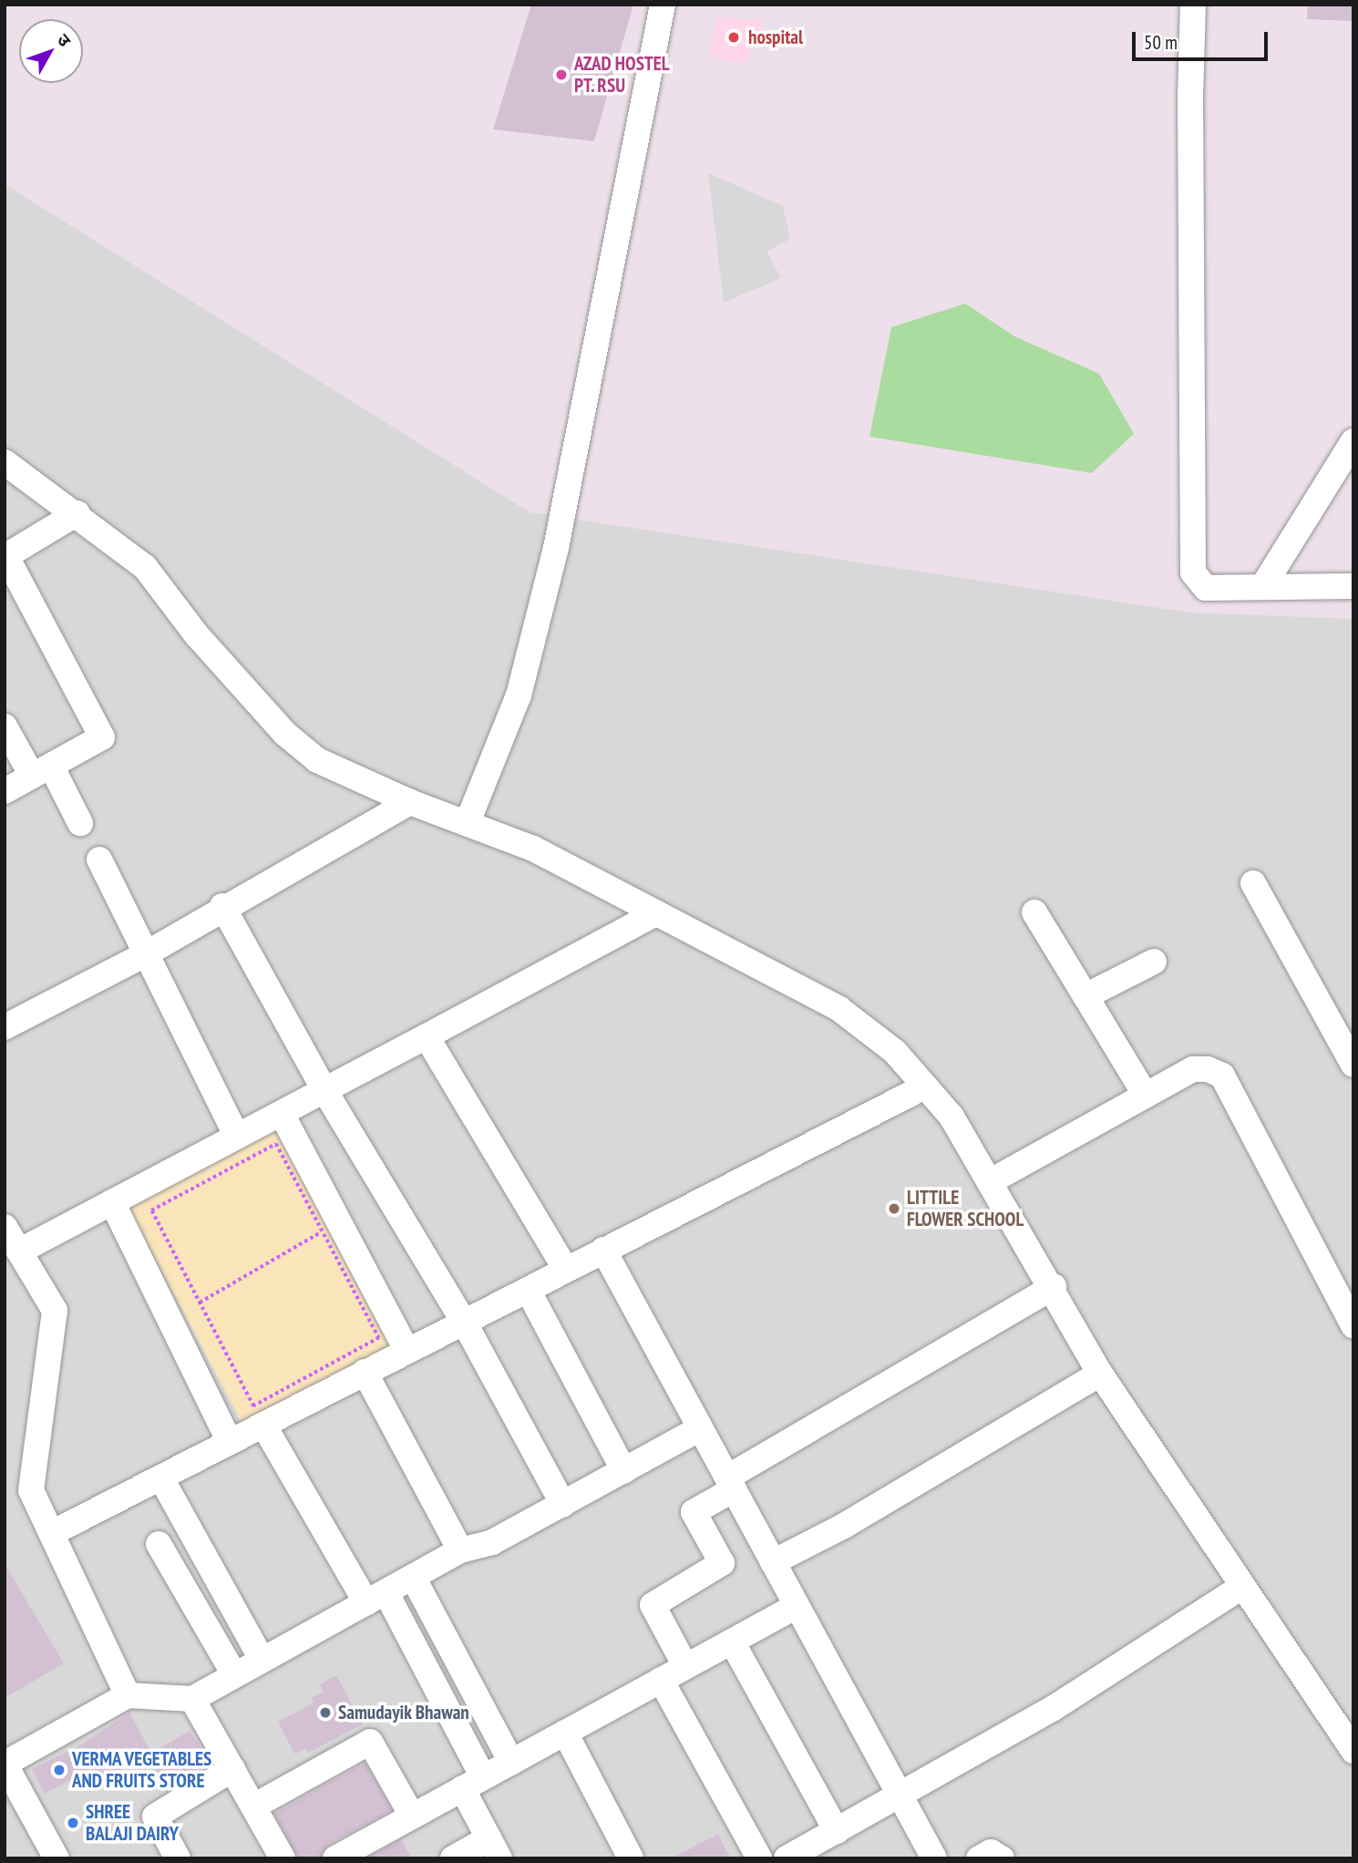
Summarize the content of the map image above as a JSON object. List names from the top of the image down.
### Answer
{
  "places": [
    "hospital",
    "AZAD HOSTEL PT. RSU",
    "LITTILE FLOWER SCHOOL",
    "Samudayik Bhawan",
    "VERMA VEGETABLES AND FRUITS STORE",
    "SHREE BALAJI DAIRY"
  ],
  "scale_bar": "50 m",
  "north": "top right"
}
